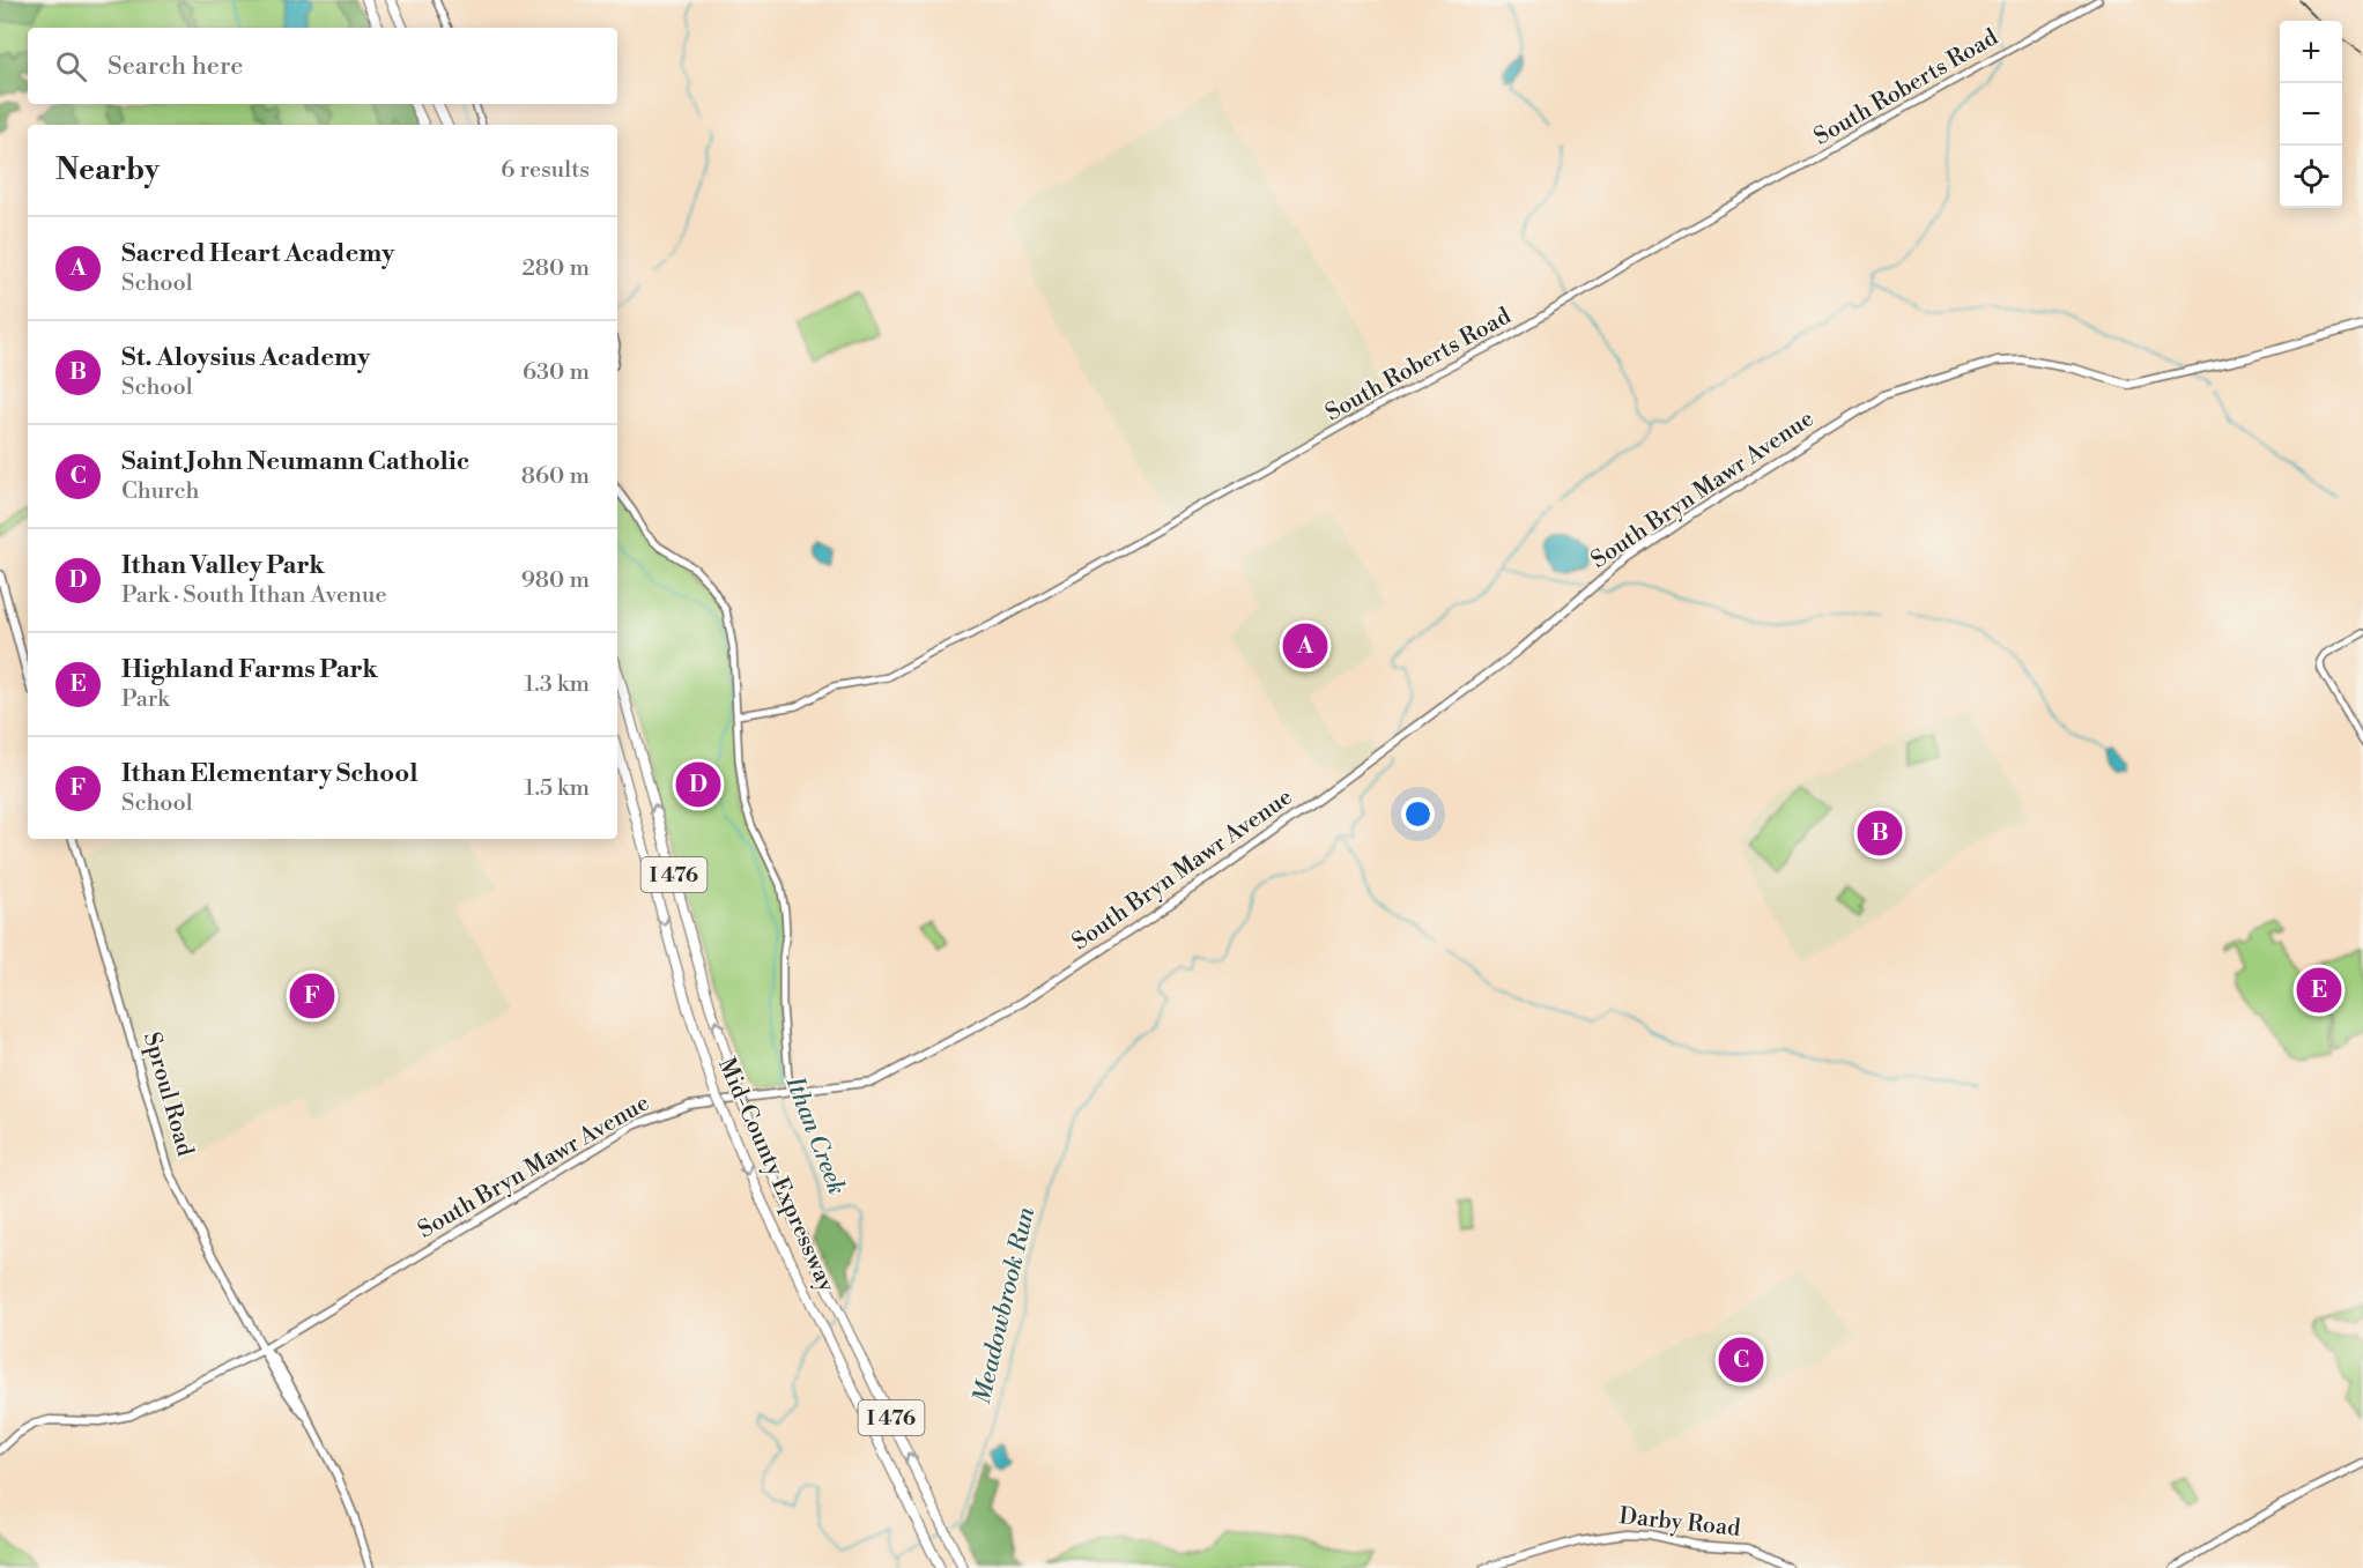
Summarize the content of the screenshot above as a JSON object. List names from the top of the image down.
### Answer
{
  "streets": {
    "highway": ["I 476", "Mid-County Expressway"],
    "main road": ["South Bryn Mawr Avenue", "Sproul Road", "Darby Road"],
    "street": ["South Roberts Road"]
  },
  "crossings": [
    ["South Bryn Mawr Avenue", "Sproul Road"]
  ],
  "water": ["Ithan Creek", "Meadowbrook Run"],
  "page": {
    "map_buttons": ["+", "−"],
    "search": "Search here",
    "heading": ["Nearby", "6 results"],
    "list": [
      {
        "mark": "A",
        "name": "Sacred Heart Academy",
        "note": "School",
        "value": "280 m"
      },
      {
        "mark": "B",
        "name": "St. Aloysius Academy",
        "note": "School",
        "value": "630 m"
      },
      {
        "mark": "C",
        "name": "Saint John Neumann Catholic",
        "note": "Church",
        "value": "860 m"
      },
      {
        "mark": "D",
        "name": "Ithan Valley Park",
        "note": "Park · South Ithan Avenue",
        "value": "980 m"
      },
      {
        "mark": "E",
        "name": "Highland Farms Park",
        "note": "Park",
        "value": "1.3 km"
      },
      {
        "mark": "F",
        "name": "Ithan Elementary School",
        "note": "School",
        "value": "1.5 km"
      }
    ],
    "pins": [
      "A",
      "D",
      "B",
      "E",
      "F",
      "C"
    ]
  }
}
